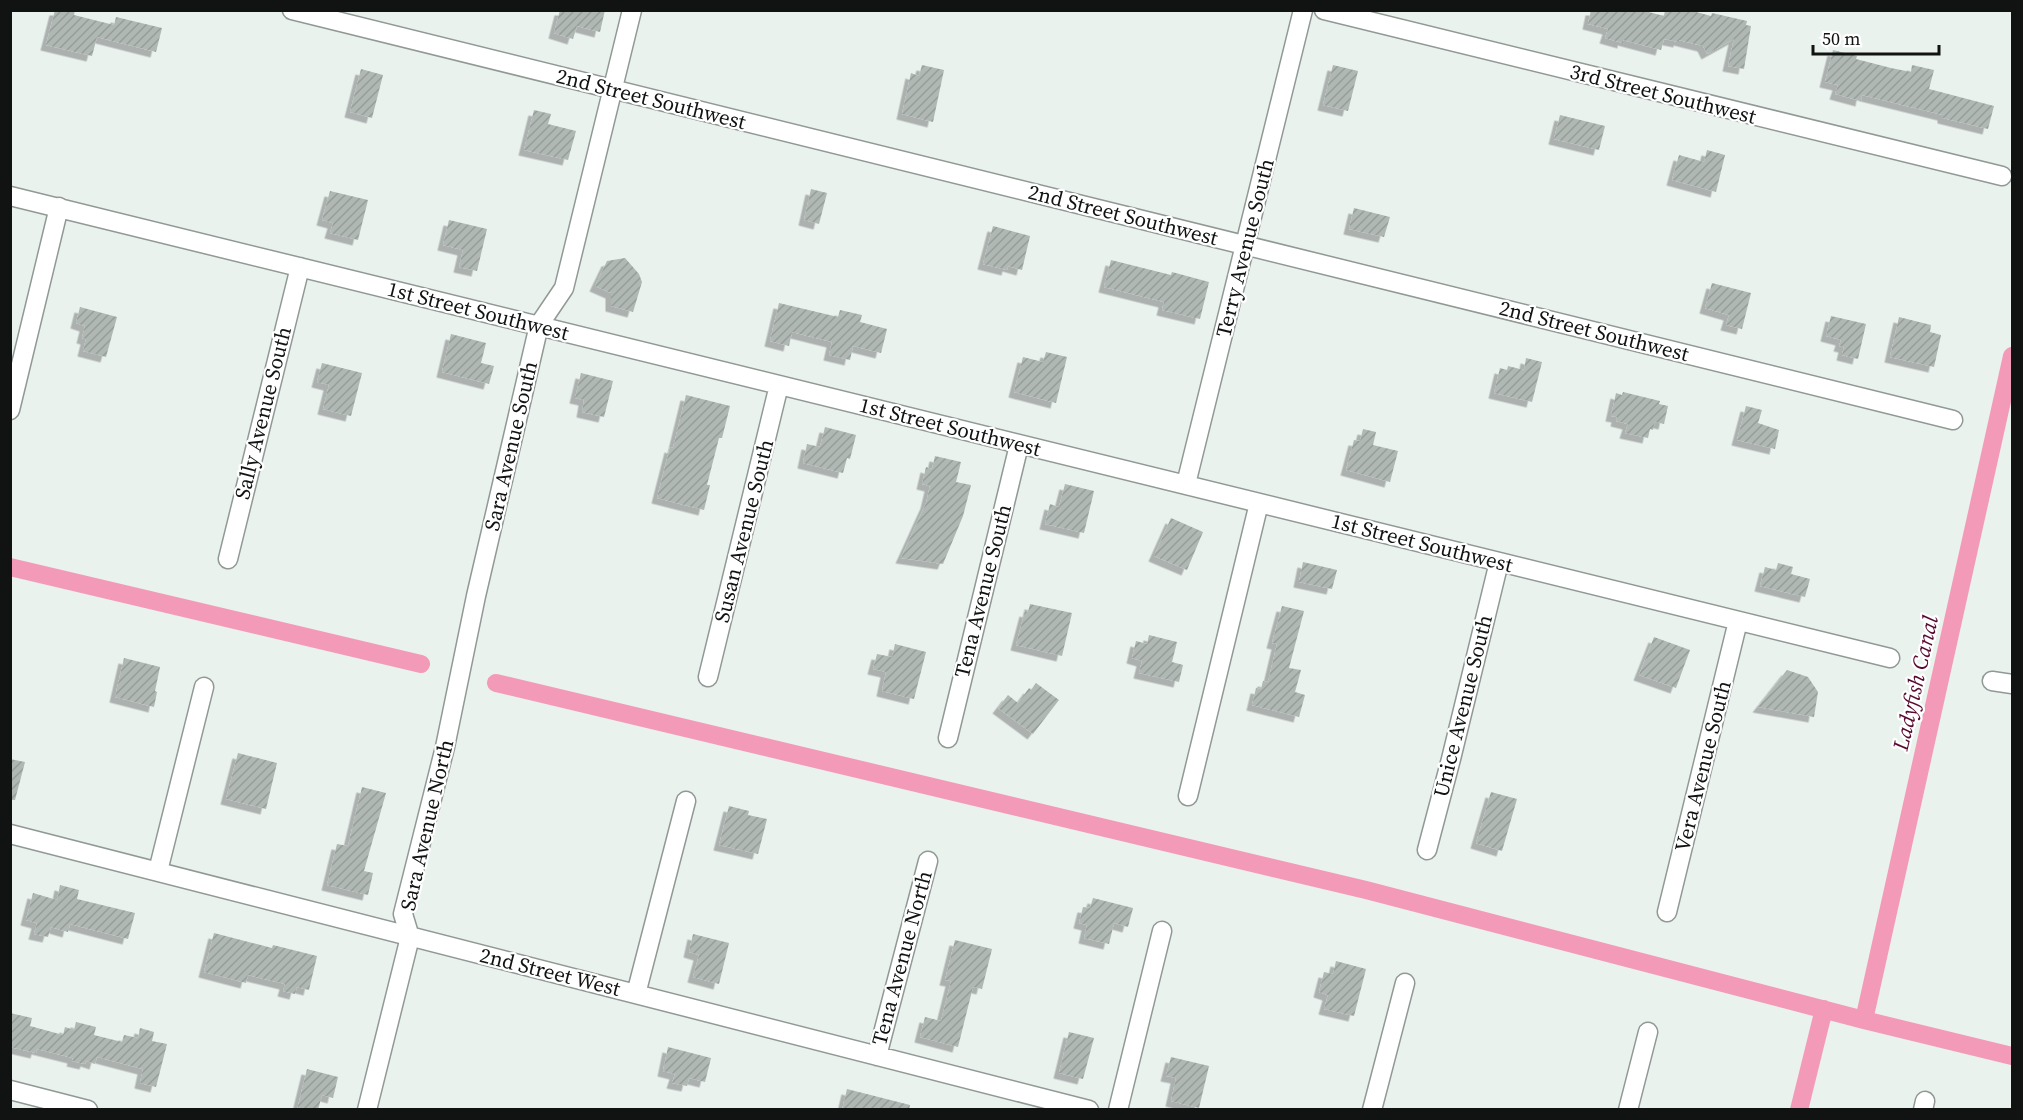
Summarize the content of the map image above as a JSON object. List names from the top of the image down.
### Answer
{
  "streets": {
    "street": [
      "3rd Street Southwest",
      "2nd Street Southwest",
      "Terry Avenue South",
      "1st Street Southwest",
      "Sally Avenue South",
      "Sara Avenue South",
      "Susan Avenue South",
      "Tena Avenue South",
      "Unice Avenue South",
      "Vera Avenue South",
      "Sara Avenue North",
      "Tena Avenue North",
      "2nd Street West"
    ]
  },
  "crossings": [
    ["2nd Street Southwest", "Terry Avenue South"],
    ["2nd Street Southwest", "Sara Avenue South"],
    ["Terry Avenue South", "1st Street Southwest"],
    ["1st Street Southwest", "Sally Avenue South"],
    ["1st Street Southwest", "Sara Avenue South"],
    ["1st Street Southwest", "Susan Avenue South"],
    ["1st Street Southwest", "Tena Avenue South"],
    ["1st Street Southwest", "Unice Avenue South"],
    ["1st Street Southwest", "Vera Avenue South"],
    ["Sara Avenue South", "Sara Avenue North"],
    ["Sara Avenue North", "2nd Street West"],
    ["Tena Avenue North", "2nd Street West"]
  ],
  "water": ["Ladyfish Canal"],
  "scale_bar": "50 m"
}
